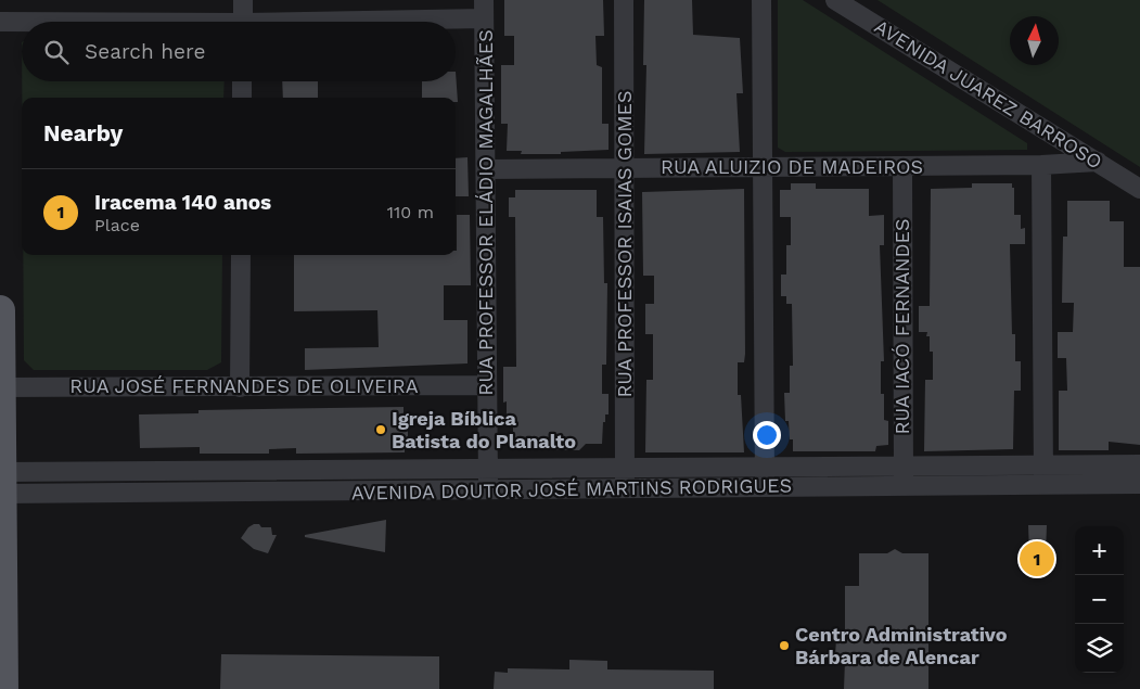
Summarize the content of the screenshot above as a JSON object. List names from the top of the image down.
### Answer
{
  "streets": {
    "street": [
      "AVENIDA JUAREZ BARROSO",
      "RUA ALUIZIO DE MADEIROS",
      "RUA PROFESSOR ELÁDIO MAGALHÃES",
      "RUA PROFESSOR ISAIAS GOMES",
      "RUA IACÓ FERNANDES",
      "RUA JOSÉ FERNANDES DE OLIVEIRA",
      "AVENIDA DOUTOR JOSÉ MARTINS RODRIGUES"
    ]
  },
  "crossings": [
    ["AVENIDA JUAREZ BARROSO", "RUA ALUIZIO DE MADEIROS"],
    ["RUA ALUIZIO DE MADEIROS", "RUA PROFESSOR ELÁDIO MAGALHÃES"],
    ["RUA ALUIZIO DE MADEIROS", "RUA PROFESSOR ISAIAS GOMES"],
    ["RUA ALUIZIO DE MADEIROS", "RUA IACÓ FERNANDES"],
    ["RUA PROFESSOR ELÁDIO MAGALHÃES", "RUA JOSÉ FERNANDES DE OLIVEIRA"],
    ["RUA PROFESSOR ELÁDIO MAGALHÃES", "AVENIDA DOUTOR JOSÉ MARTINS RODRIGUES"],
    ["RUA PROFESSOR ISAIAS GOMES", "AVENIDA DOUTOR JOSÉ MARTINS RODRIGUES"],
    ["RUA IACÓ FERNANDES", "AVENIDA DOUTOR JOSÉ MARTINS RODRIGUES"]
  ],
  "places": ["Igreja Bíblica Batista do Planalto", "Centro Administrativo Bárbara de Alencar"],
  "north": "top",
  "page": {
    "search": "Search here",
    "heading": "Nearby",
    "list": [
      {
        "mark": "1",
        "name": "Iracema 140 anos",
        "note": "Place",
        "value": "110 m"
      }
    ],
    "map_buttons": ["+", "−"],
    "pins": "1"
  }
}
